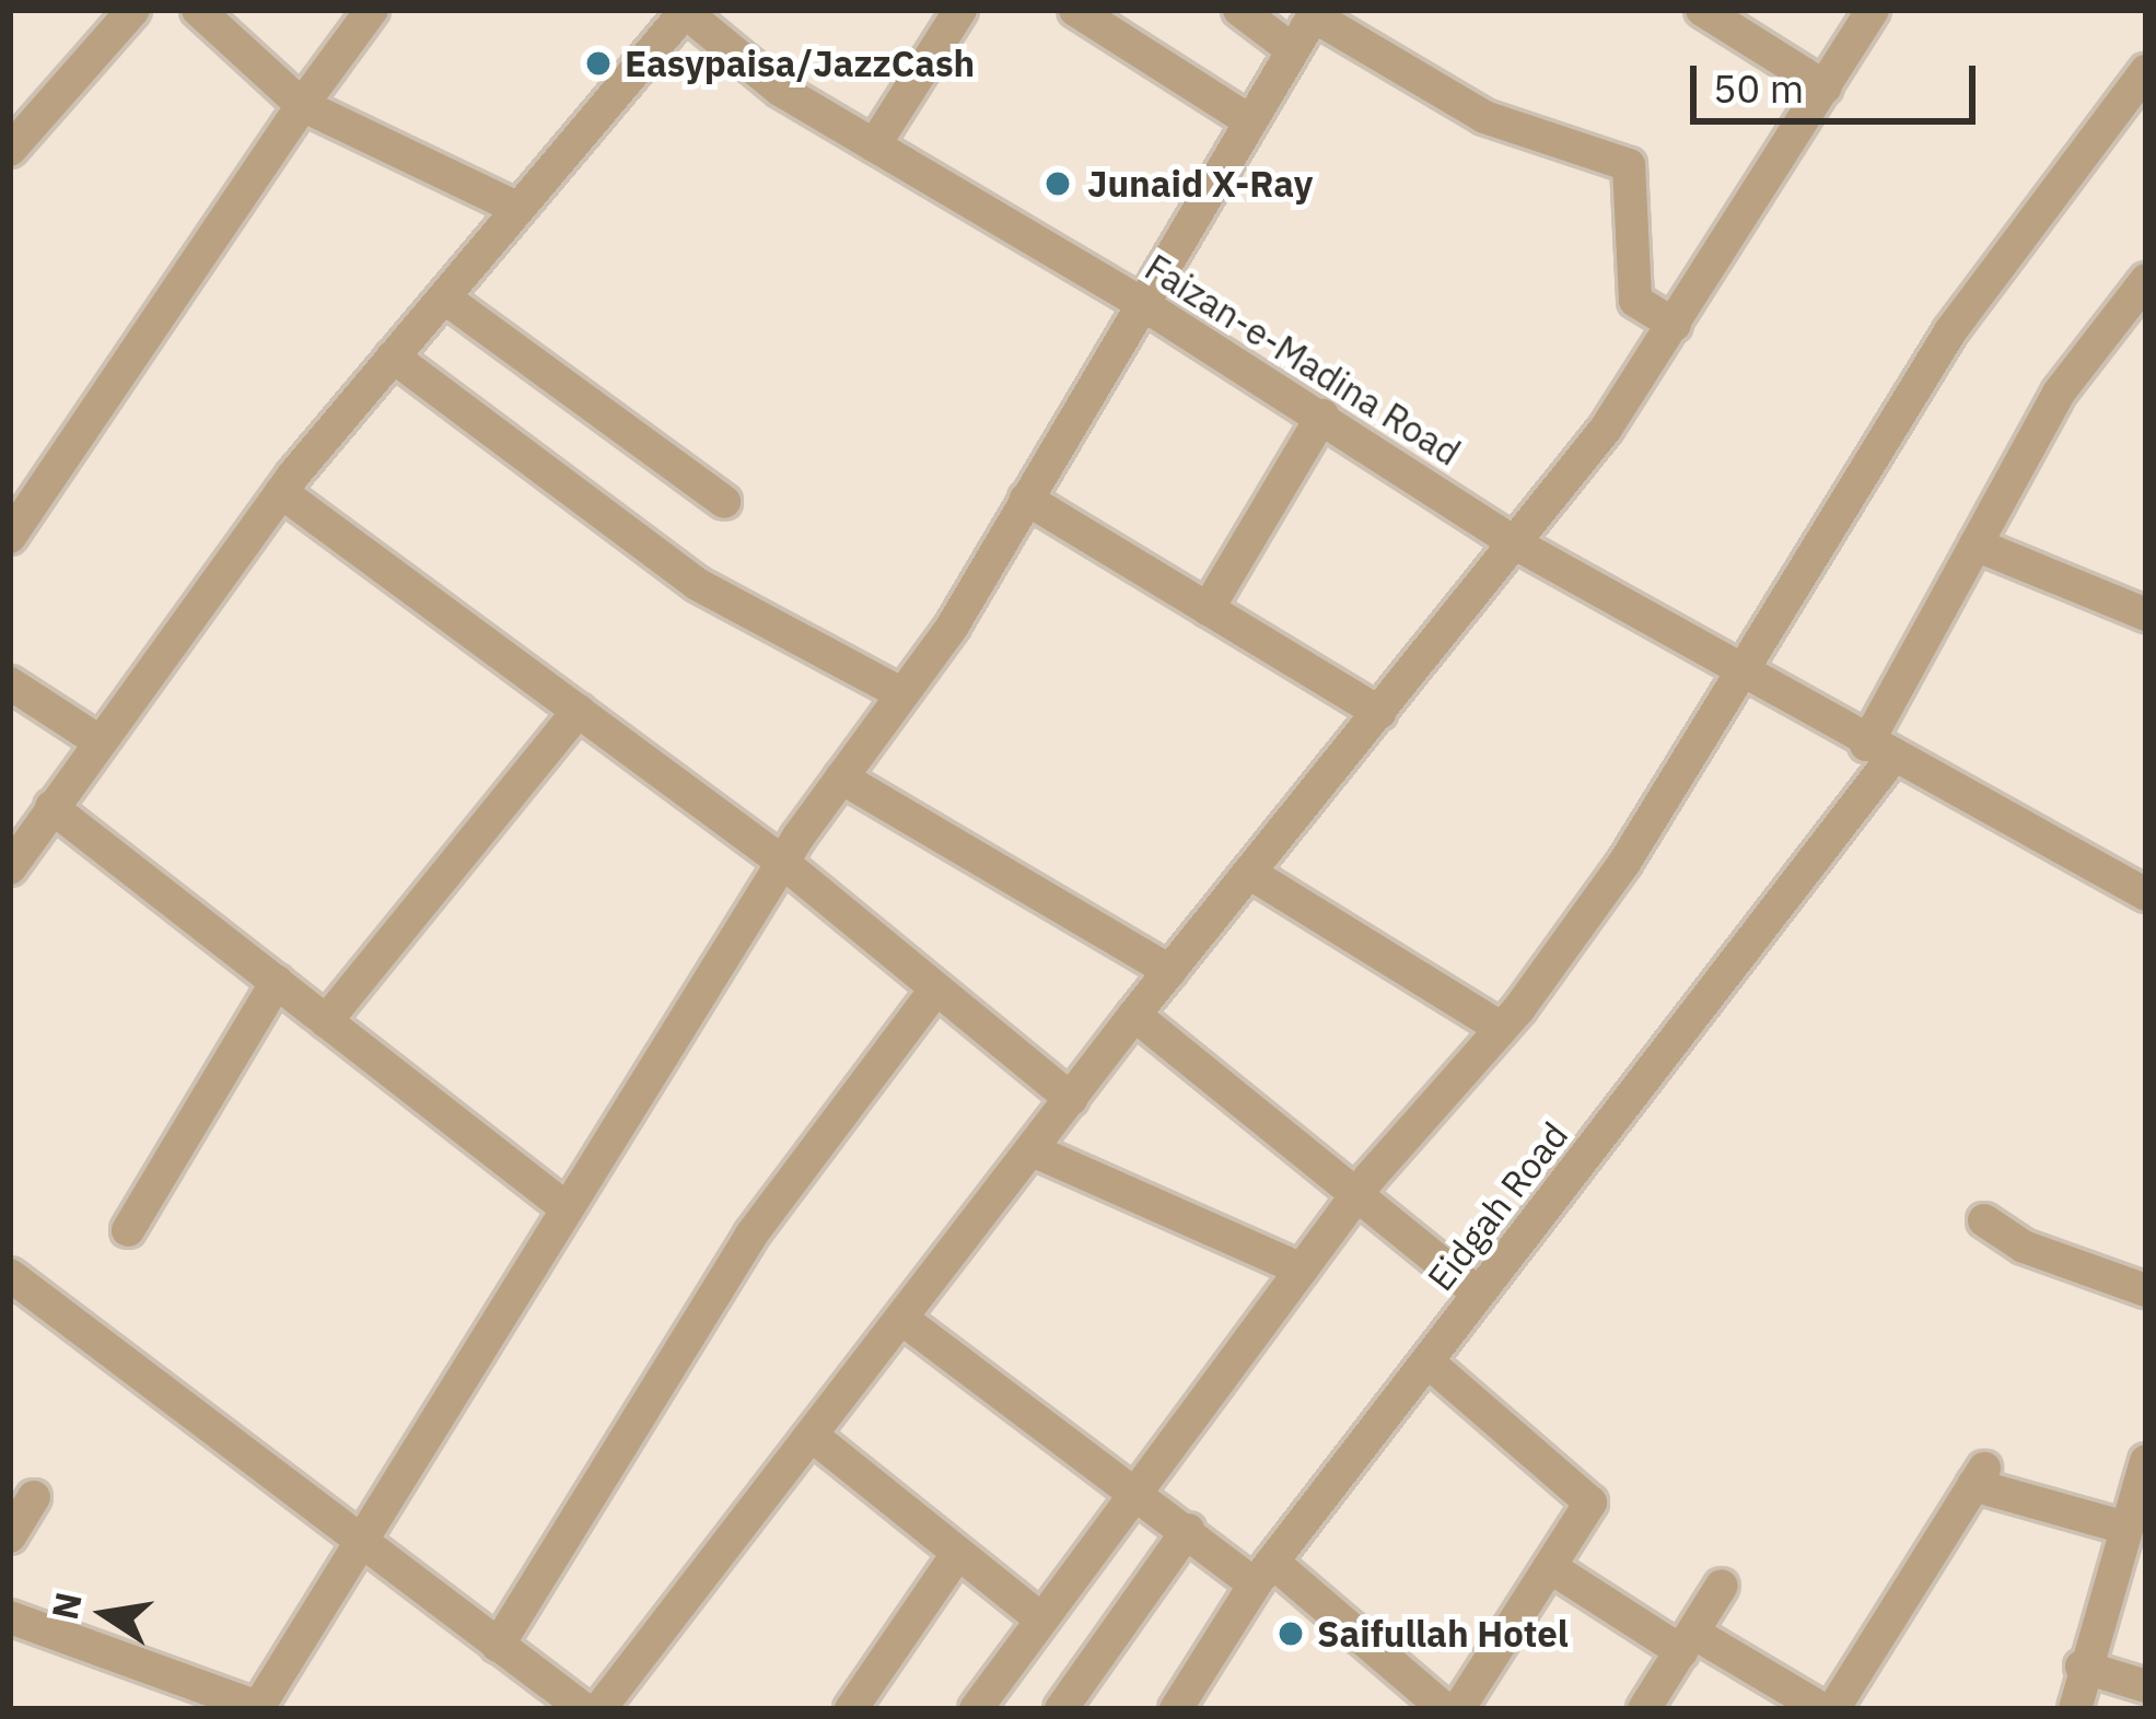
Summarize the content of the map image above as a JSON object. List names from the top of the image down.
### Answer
{
  "streets": {
    "street": ["Faizan-e-Madina Road", "Eidgah Road"]
  },
  "crossings": [
    ["Faizan-e-Madina Road", "Eidgah Road"]
  ],
  "places": ["Easypaisa/JazzCash", "Junaid X-Ray", "Saifullah Hotel"],
  "scale_bar": "50 m",
  "north": "left"
}
